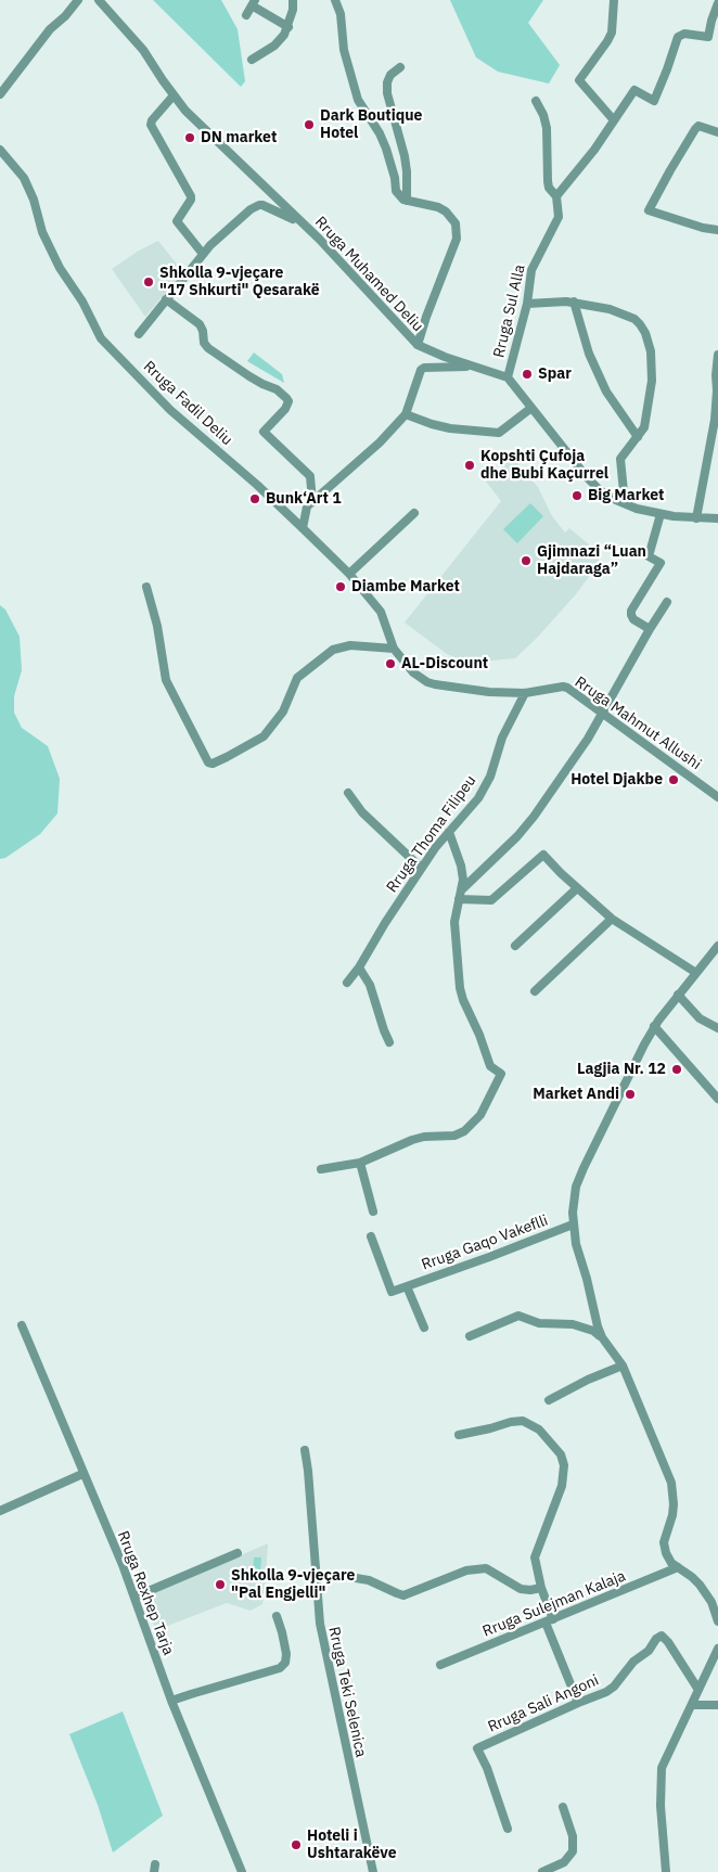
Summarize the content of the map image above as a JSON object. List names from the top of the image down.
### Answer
{
  "streets": {
    "street": [
      "Rruga Muhamed Deliu",
      "Rruga Sul Alla",
      "Rruga Fadil Deliu",
      "Rruga Mahmut Allushi",
      "Rruga Thoma Filipeu",
      "Rruga Gaqo Vakeflli",
      "Rruga Rexhep Tarja",
      "Rruga Sulejman Kalaja",
      "Rruga Teki Selenica",
      "Rruga Sali Angoni"
    ]
  },
  "crossings": [
    ["Rruga Muhamed Deliu", "Rruga Sul Alla"],
    ["Rruga Fadil Deliu", "Rruga Mahmut Allushi"],
    ["Rruga Mahmut Allushi", "Rruga Thoma Filipeu"]
  ],
  "places": [
    "Dark Boutique Hotel",
    "DN market",
    "Shkolla 9-vjeçare \"17 Shkurti\" Qesarakë",
    "Spar",
    "Kopshti Çufoja dhe Bubi Kaçurrel",
    "Big Market",
    "Bunk‘Art 1",
    "Gjimnazi “Luan Hajdaraga”",
    "Diambe Market",
    "AL-Discount",
    "Hotel Djakbe",
    "Lagjia Nr. 12",
    "Market Andi",
    "Shkolla 9-vjeçare \"Pal Engjelli\"",
    "Hoteli i Ushtarakëve"
  ]
}
